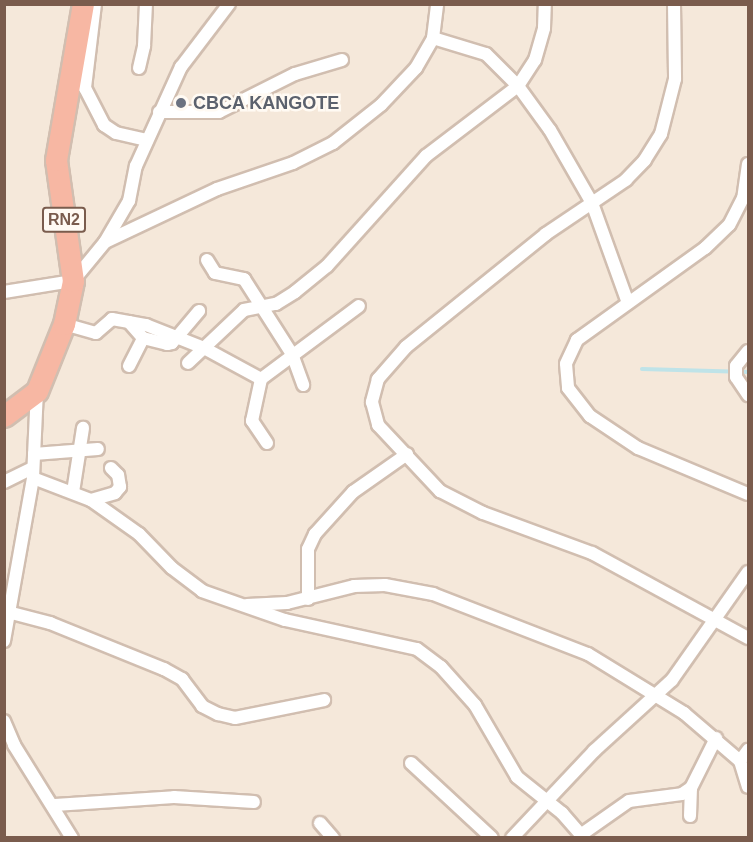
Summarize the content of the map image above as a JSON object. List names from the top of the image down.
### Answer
{
  "streets": {
    "highway": ["RN2"]
  },
  "places": ["CBCA KANGOTE"]
}
